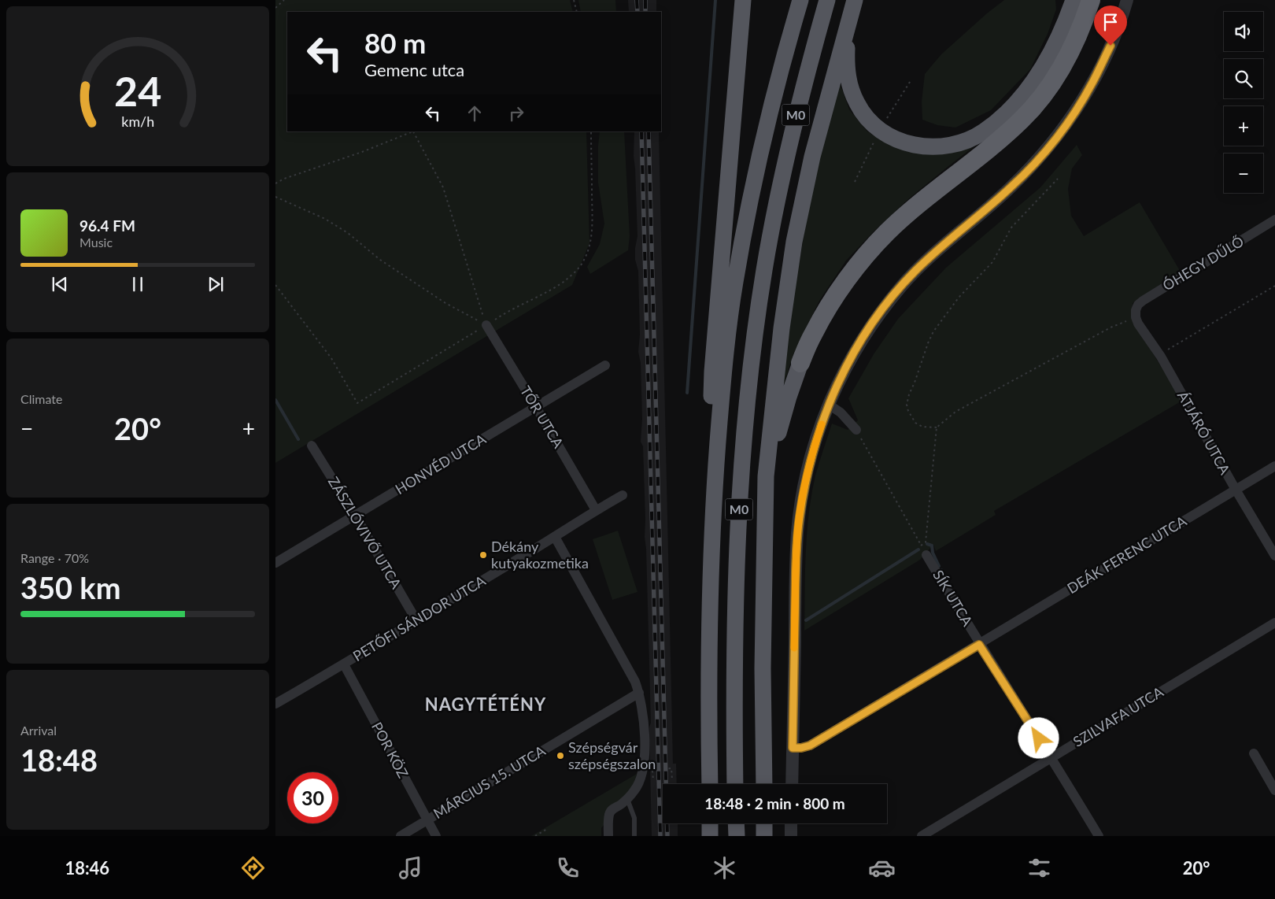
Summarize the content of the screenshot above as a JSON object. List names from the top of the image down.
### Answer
{
  "streets": {
    "highway": ["M0"],
    "street": [
      "ÓHEGY DŰLŐ",
      "TŐR UTCA",
      "ÁTJÁRÓ UTCA",
      "HONVÉD UTCA",
      "ZÁSZLÓVIVŐ UTCA",
      "DEÁK FERENC UTCA",
      "SÍK UTCA",
      "PETŐFI SÁNDOR UTCA",
      "SZILVAFA UTCA",
      "POR KÖZ",
      "MÁRCIUS 15. UTCA"
    ]
  },
  "crossings": [
    ["ÓHEGY DŰLŐ", "ÁTJÁRÓ UTCA"],
    ["TŐR UTCA", "HONVÉD UTCA"],
    ["TŐR UTCA", "PETŐFI SÁNDOR UTCA"],
    ["ÁTJÁRÓ UTCA", "DEÁK FERENC UTCA"],
    ["HONVÉD UTCA", "ZÁSZLÓVIVŐ UTCA"],
    ["ZÁSZLÓVIVŐ UTCA", "PETŐFI SÁNDOR UTCA"],
    ["DEÁK FERENC UTCA", "SÍK UTCA"],
    ["SÍK UTCA", "SZILVAFA UTCA"],
    ["PETŐFI SÁNDOR UTCA", "POR KÖZ"],
    ["POR KÖZ", "MÁRCIUS 15. UTCA"]
  ],
  "districts": ["NAGYTÉTÉNY"],
  "places": ["Dékány kutyakozmetika", "Szépségvár szépségszalon"],
  "page": {
    "map_buttons": ["+", "−"],
    "turn": ["80 m", "Gemenc utca"],
    "song": ["96.4 FM", "Music"],
    "tile": [
      "Climate",
      ["Range · 70%", "350 km"],
      ["Arrival", "18:48"]
    ],
    "heat": ["−", "20°", "+"],
    "limit": "30",
    "trip": "18:48 · 2 min · 800 m",
    "tabs": ["18:46", "20°"],
    "gauge": ["24", "km/h"]
  }
}
